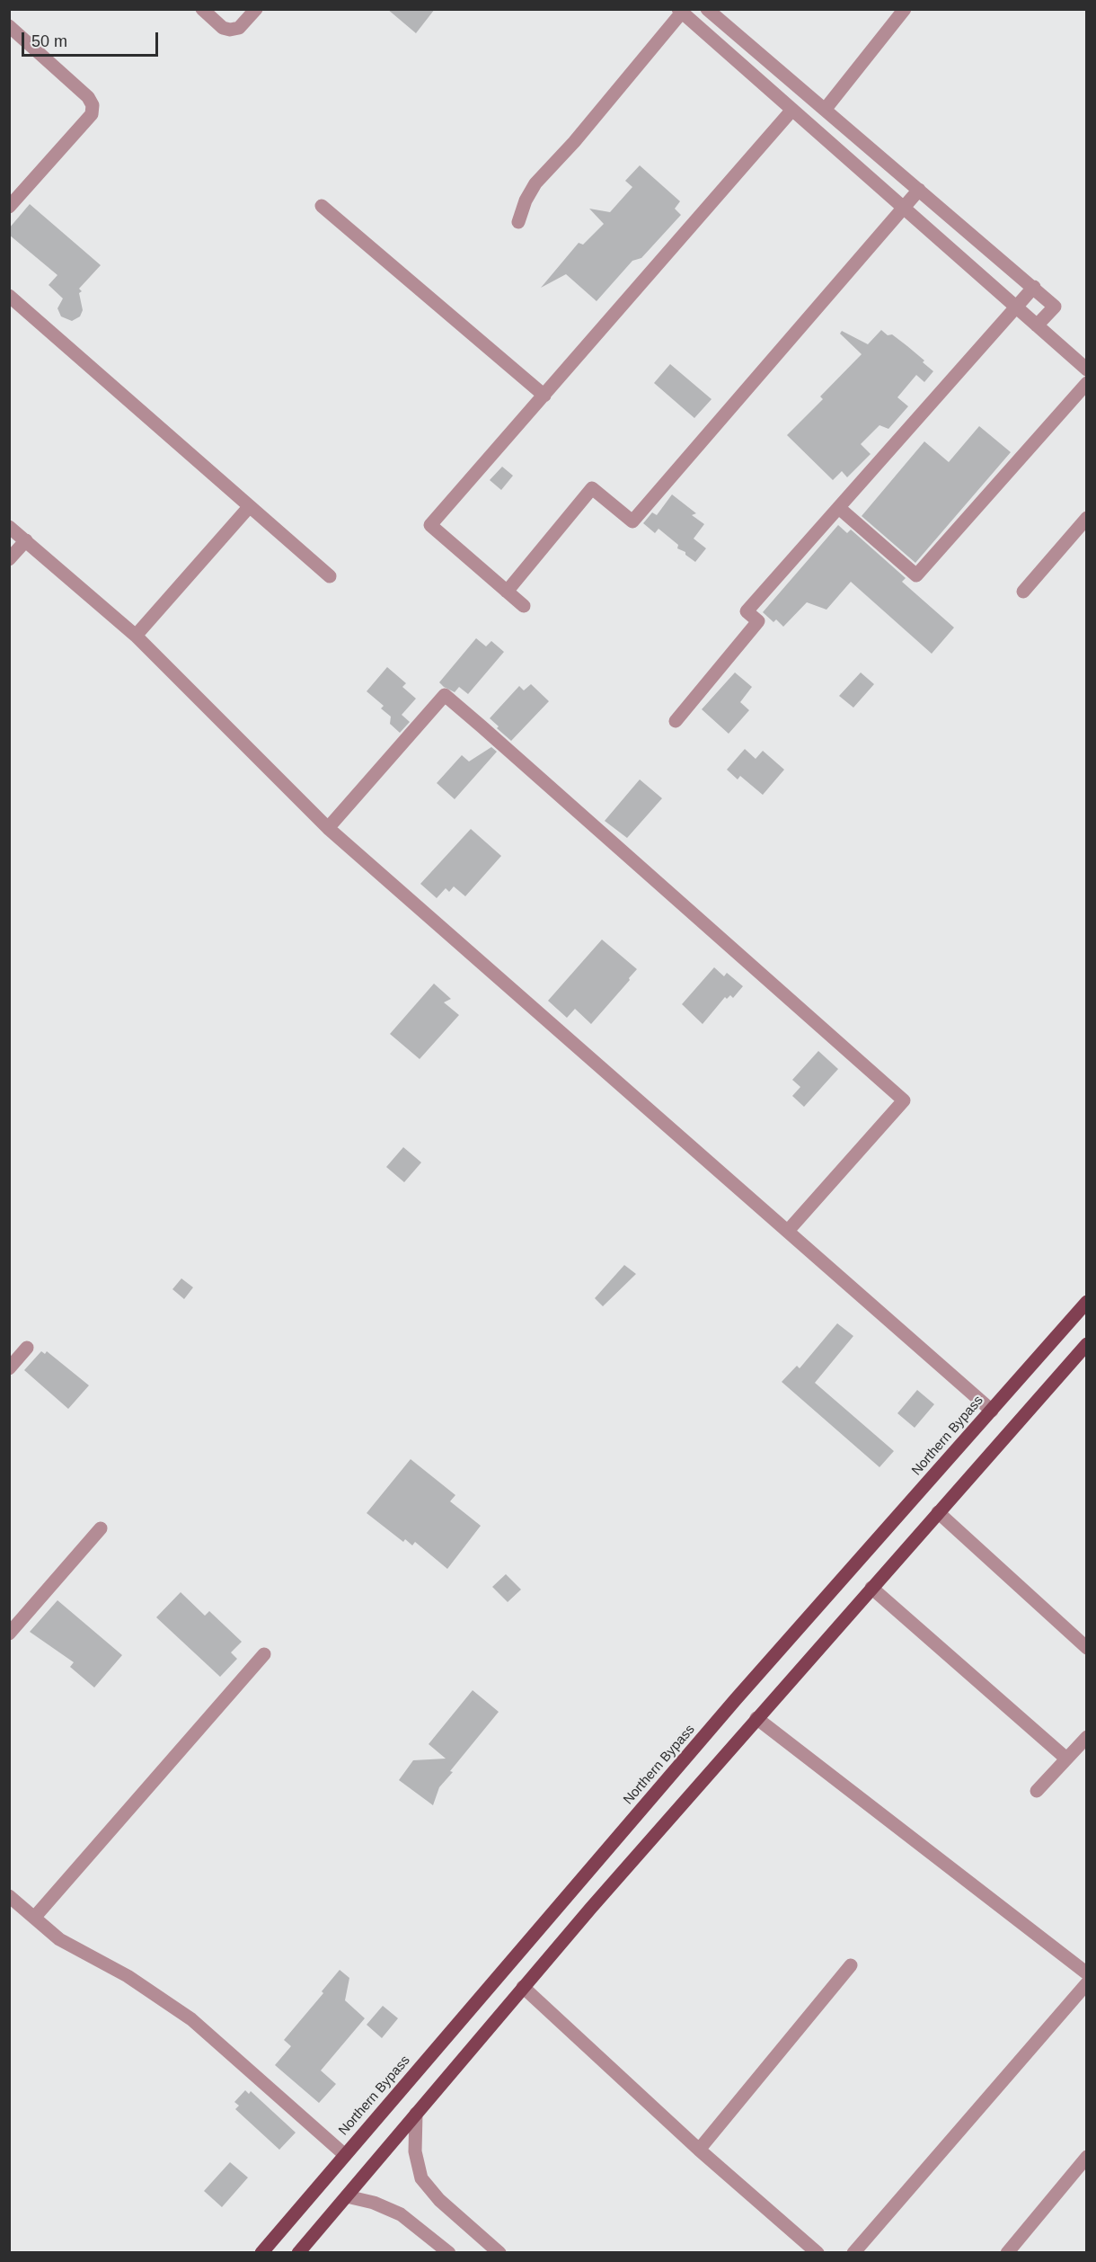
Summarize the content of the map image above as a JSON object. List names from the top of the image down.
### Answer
{
  "streets": {
    "main road": ["Northern Bypass"]
  },
  "scale_bar": "50 m"
}
